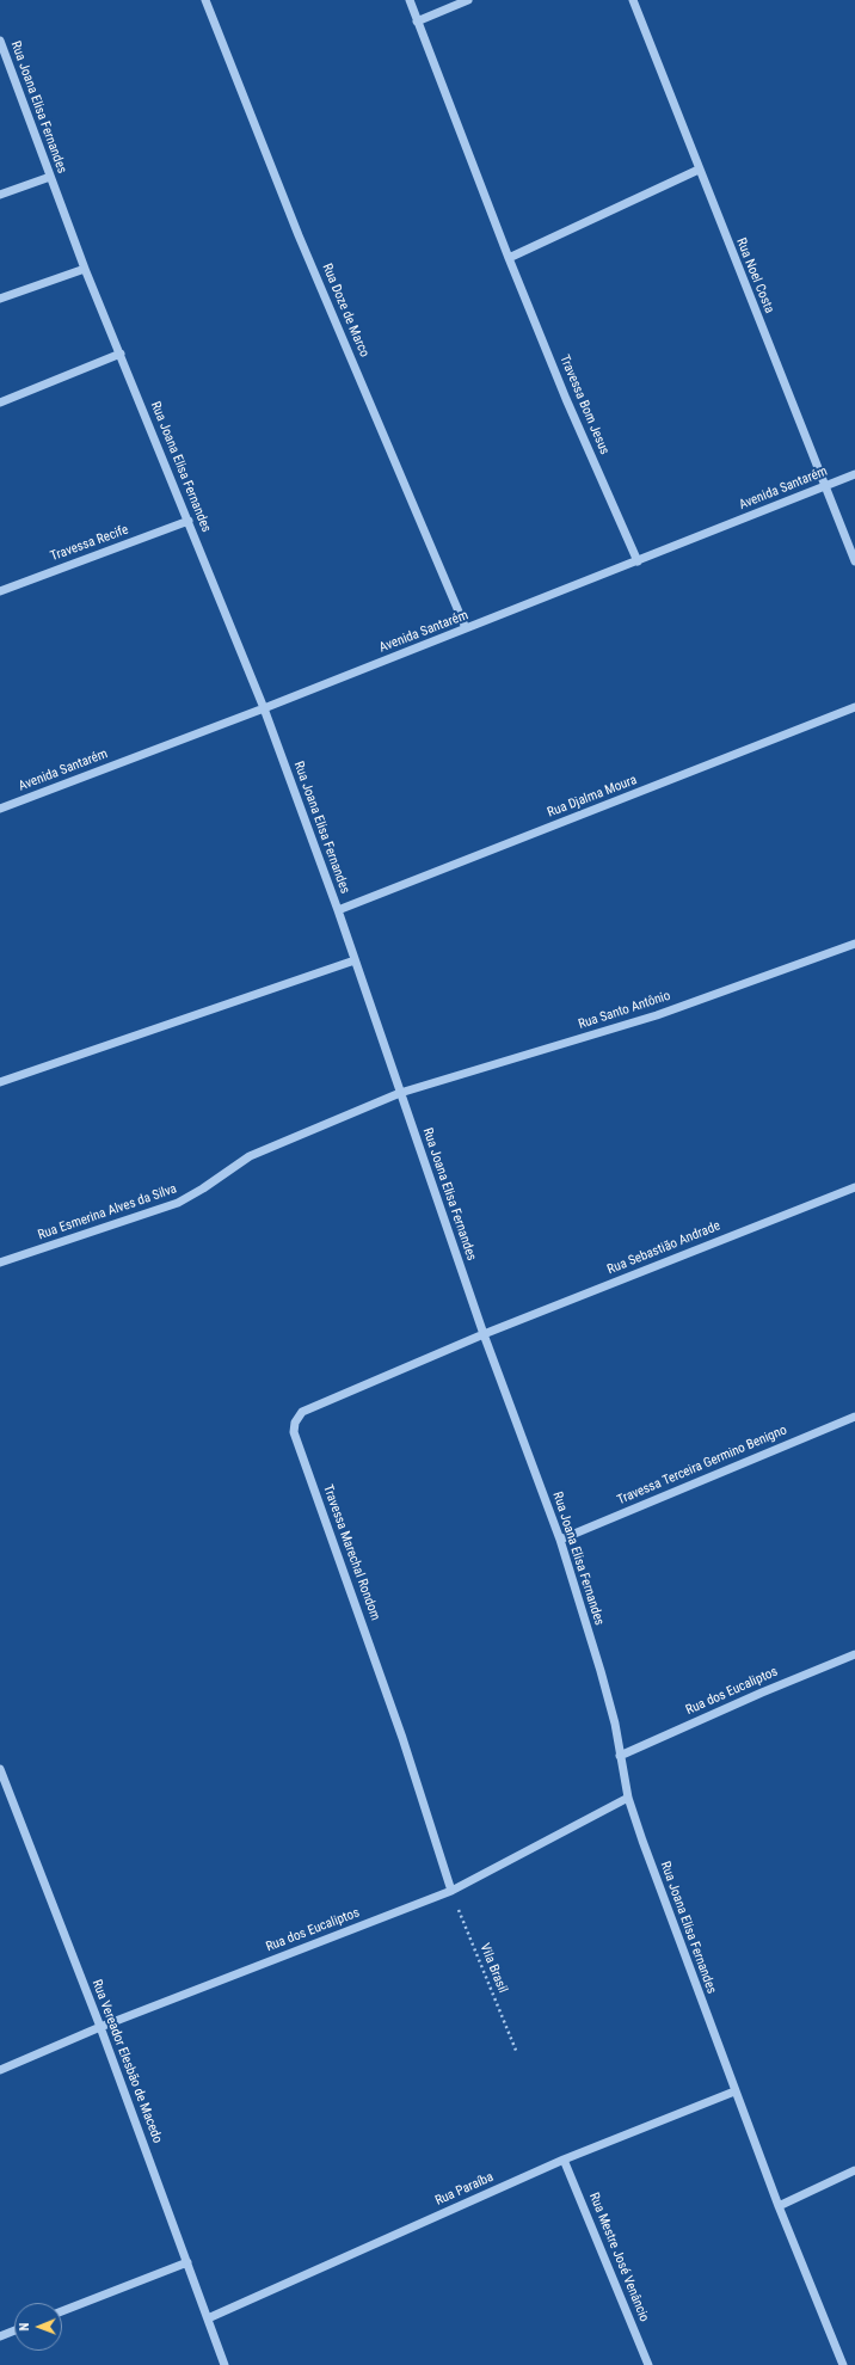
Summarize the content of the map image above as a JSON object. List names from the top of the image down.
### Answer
{
  "streets": {
    "street": [
      "Rua Joana Elisa Fernandes",
      "Rua Noel Costa",
      "Rua Doze de Marco",
      "Travessa Bom Jesus",
      "Avenida Santarém",
      "Travessa Recife",
      "Rua Djalma Moura",
      "Rua Santo Antônio",
      "Rua Esmerina Alves da Silva",
      "Rua Sebastião Andrade",
      "Travessa Terceira Germino Benigno",
      "Travessa Marechal Rondom",
      "Rua dos Eucaliptos",
      "Rua Vereador Elesbão de Macedo",
      "Rua Paraíba",
      "Rua Mestre José Venâncio"
    ],
    "path": ["Vila Brasil"]
  },
  "crossings": [
    ["Rua Joana Elisa Fernandes", "Avenida Santarém"],
    ["Rua Joana Elisa Fernandes", "Travessa Recife"],
    ["Rua Joana Elisa Fernandes", "Rua Djalma Moura"],
    ["Rua Joana Elisa Fernandes", "Rua Santo Antônio"],
    ["Rua Joana Elisa Fernandes", "Rua Esmerina Alves da Silva"],
    ["Rua Joana Elisa Fernandes", "Rua Sebastião Andrade"],
    ["Rua Joana Elisa Fernandes", "Travessa Terceira Germino Benigno"],
    ["Rua Joana Elisa Fernandes", "Travessa Marechal Rondom"],
    ["Rua Joana Elisa Fernandes", "Rua dos Eucaliptos"],
    ["Rua Joana Elisa Fernandes", "Rua Paraíba"],
    ["Rua Noel Costa", "Avenida Santarém"],
    ["Rua Doze de Marco", "Avenida Santarém"],
    ["Travessa Bom Jesus", "Avenida Santarém"],
    ["Rua Santo Antônio", "Rua Esmerina Alves da Silva"],
    ["Rua Sebastião Andrade", "Travessa Marechal Rondom"],
    ["Travessa Marechal Rondom", "Rua dos Eucaliptos"],
    ["Travessa Marechal Rondom", "Vila Brasil"],
    ["Rua dos Eucaliptos", "Vila Brasil"],
    ["Rua dos Eucaliptos", "Rua Vereador Elesbão de Macedo"],
    ["Rua Vereador Elesbão de Macedo", "Rua Paraíba"],
    ["Rua Paraíba", "Rua Mestre José Venâncio"]
  ],
  "north": "left"
}
